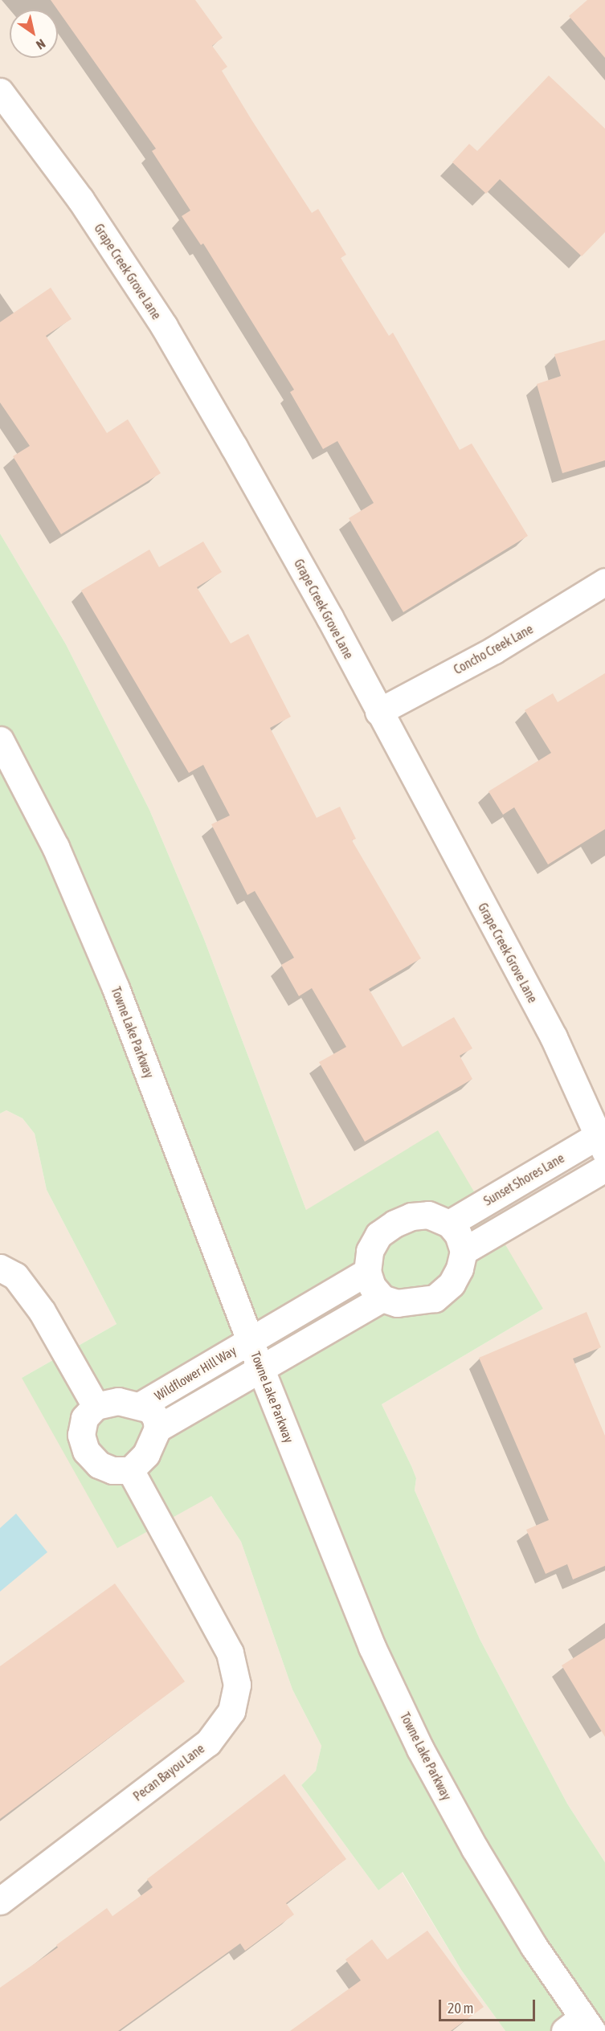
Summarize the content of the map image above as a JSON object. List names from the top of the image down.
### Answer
{
  "streets": {
    "street": [
      "Grape Creek Grove Lane",
      "Concho Creek Lane",
      "Towne Lake Parkway",
      "Sunset Shores Lane",
      "Wildflower Hill Way",
      "Pecan Bayou Lane"
    ]
  },
  "crossings": [
    ["Grape Creek Grove Lane", "Concho Creek Lane"],
    ["Grape Creek Grove Lane", "Sunset Shores Lane"],
    ["Towne Lake Parkway", "Wildflower Hill Way"],
    ["Wildflower Hill Way", "Pecan Bayou Lane"]
  ],
  "scale_bar": "20 m",
  "north": "bottom right"
}
